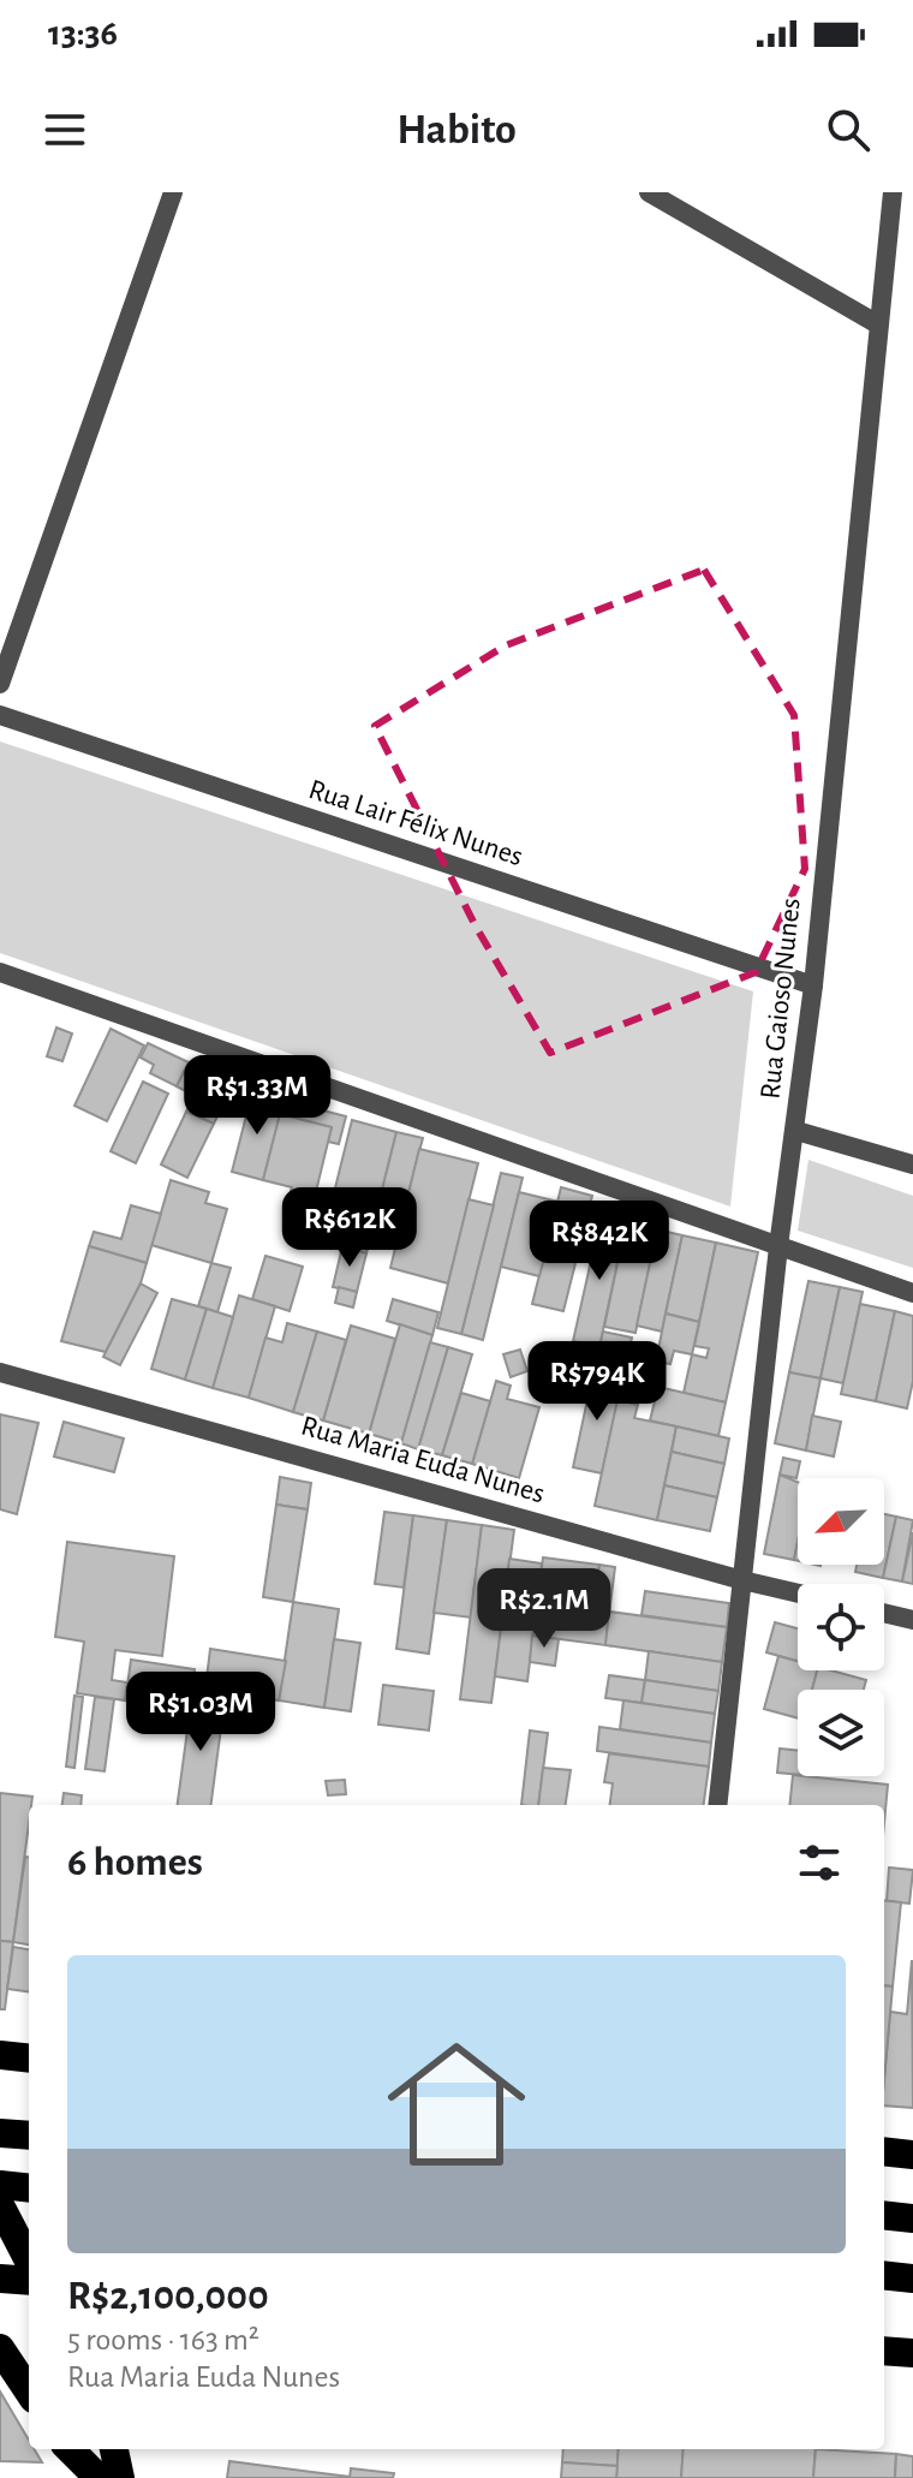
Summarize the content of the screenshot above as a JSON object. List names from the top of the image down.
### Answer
{
  "streets": {
    "street": ["Rua Lair Félix Nunes", "Rua Gaioso Nunes", "Rua Maria Euda Nunes"]
  },
  "crossings": [
    ["Rua Lair Félix Nunes", "Rua Gaioso Nunes"],
    ["Rua Gaioso Nunes", "Rua Maria Euda Nunes"]
  ],
  "north": "bottom left",
  "page": {
    "status": "13:36",
    "header": "Habito",
    "price": [
      "R$1.33M",
      "R$612K",
      "R$842K",
      "R$794K",
      "R$2.1M",
      "R$1.03M"
    ],
    "heading": "6 homes",
    "list": [
      {
        "name": "R$2,100,000",
        "note": "5 rooms · 163 m² · Rua Maria Euda Nunes"
      }
    ]
  }
}
